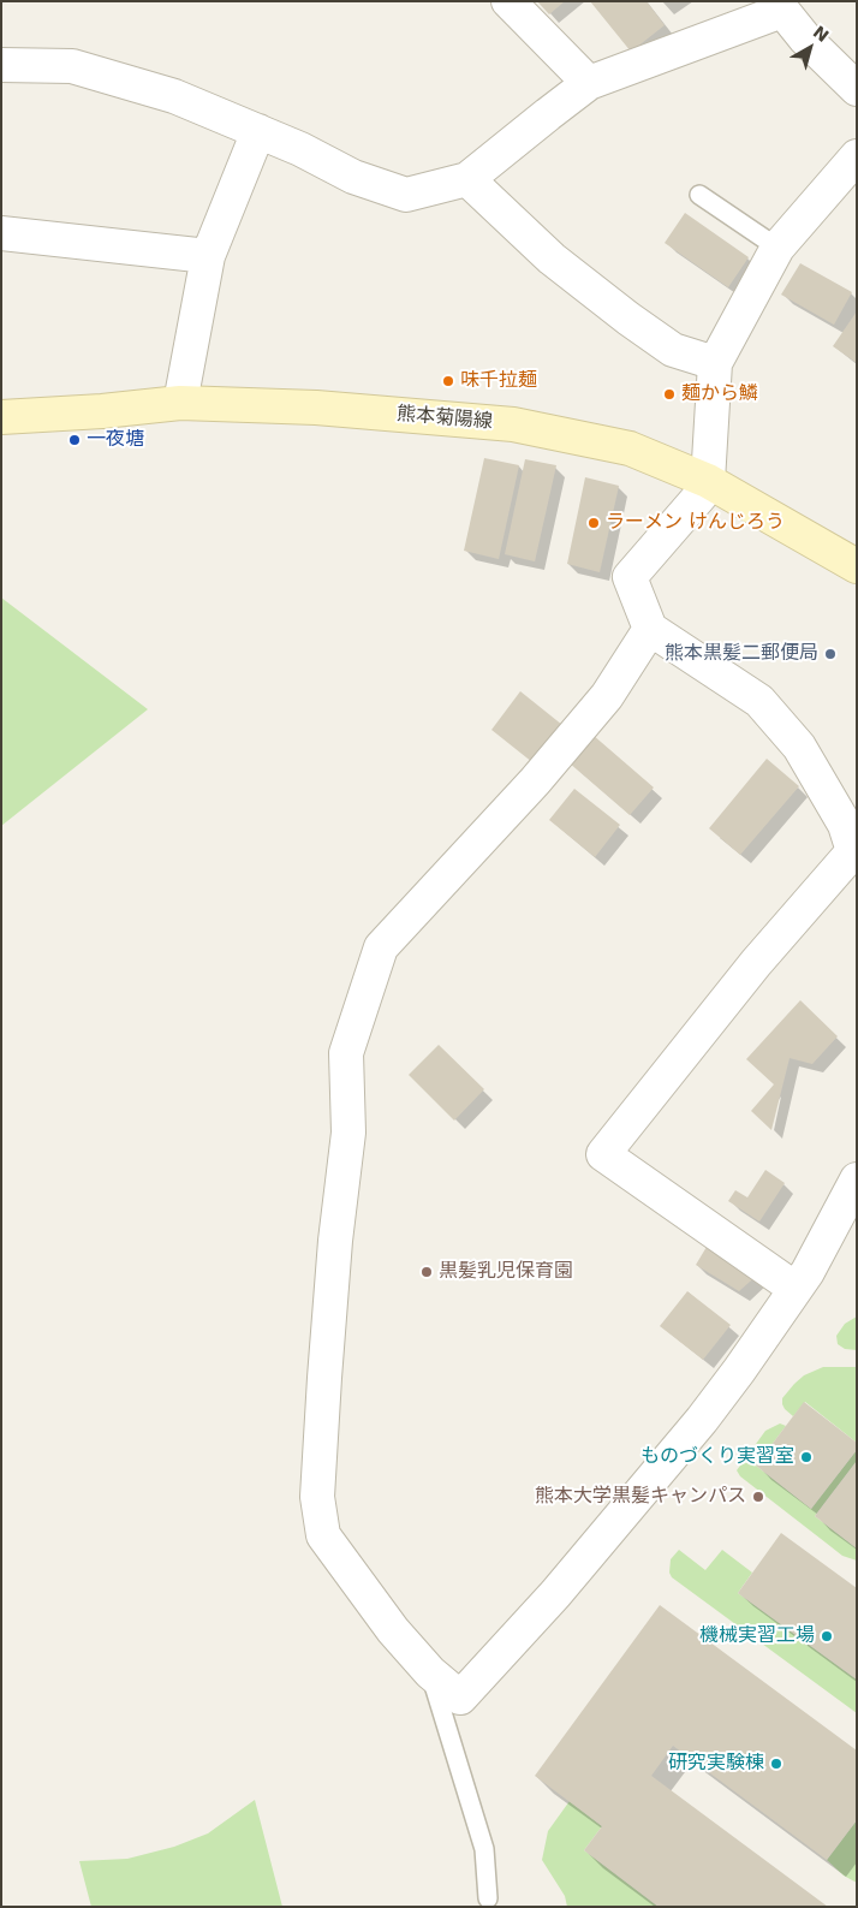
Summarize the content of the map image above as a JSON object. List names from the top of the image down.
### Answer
{
  "streets": {
    "main road": ["熊本菊陽線"]
  },
  "places": [
    "味千拉麺",
    "麺から鱗",
    "一夜塘",
    "ラーメン けんじろう",
    "熊本黒髪二郵便局",
    "黒髪乳児保育園",
    "ものづくり実習室",
    "熊本大学黒髪キャンパス",
    "機械実習工場",
    "研究実験棟"
  ],
  "north": "top right"
}
